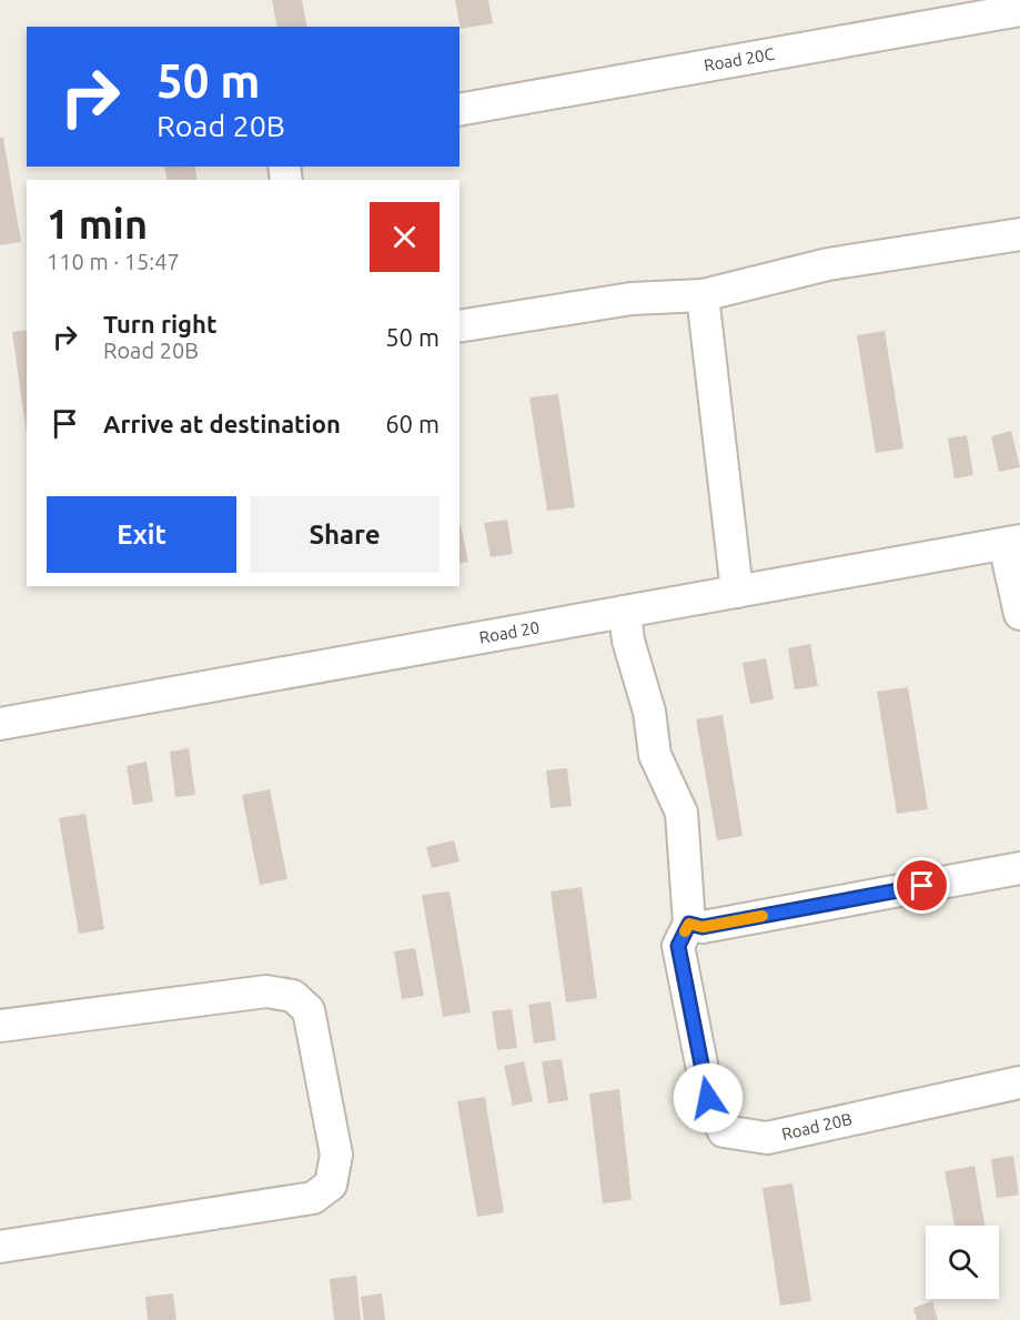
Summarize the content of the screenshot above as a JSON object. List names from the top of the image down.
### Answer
{
  "streets": {
    "street": ["Road 20C", "Road 20", "Road 20B"]
  },
  "page": {
    "turn": ["50 m", "Road 20B"],
    "heading": ["1 min", "110 m · 15:47"],
    "list": [
      {
        "name": "Turn right",
        "note": "Road 20B",
        "value": "50 m"
      },
      {
        "name": "Arrive at destination",
        "value": "60 m"
      }
    ],
    "buttons": ["Exit", "Share"]
  }
}
